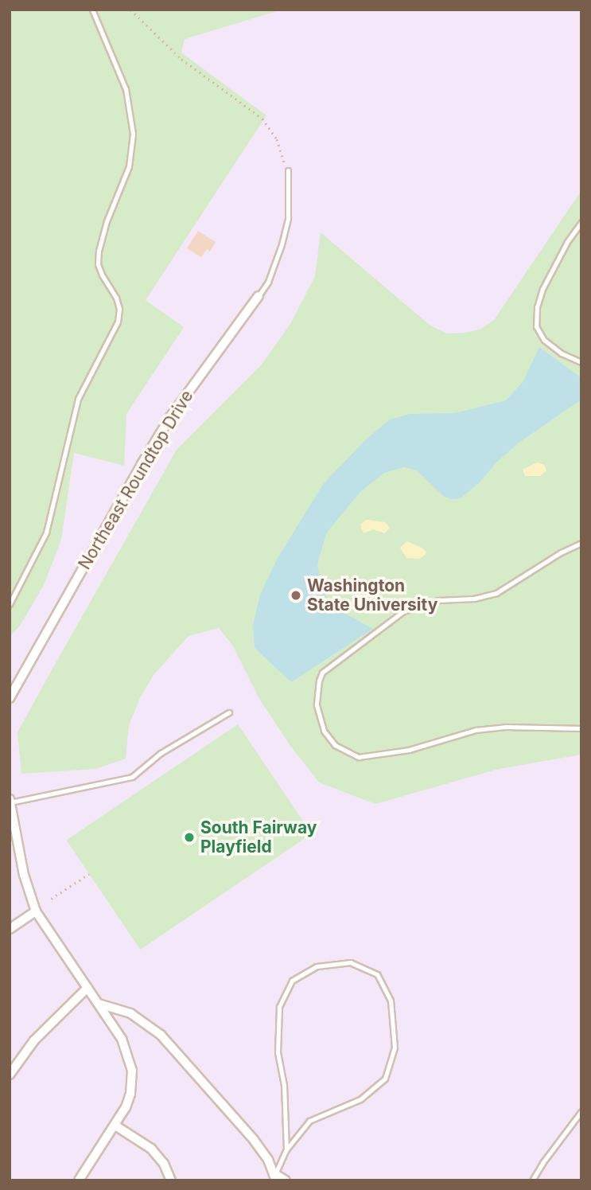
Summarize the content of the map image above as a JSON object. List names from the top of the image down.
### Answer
{
  "streets": {
    "street": ["Northeast Roundtop Drive"]
  },
  "places": ["Washington State University", "South Fairway Playfield"]
}
